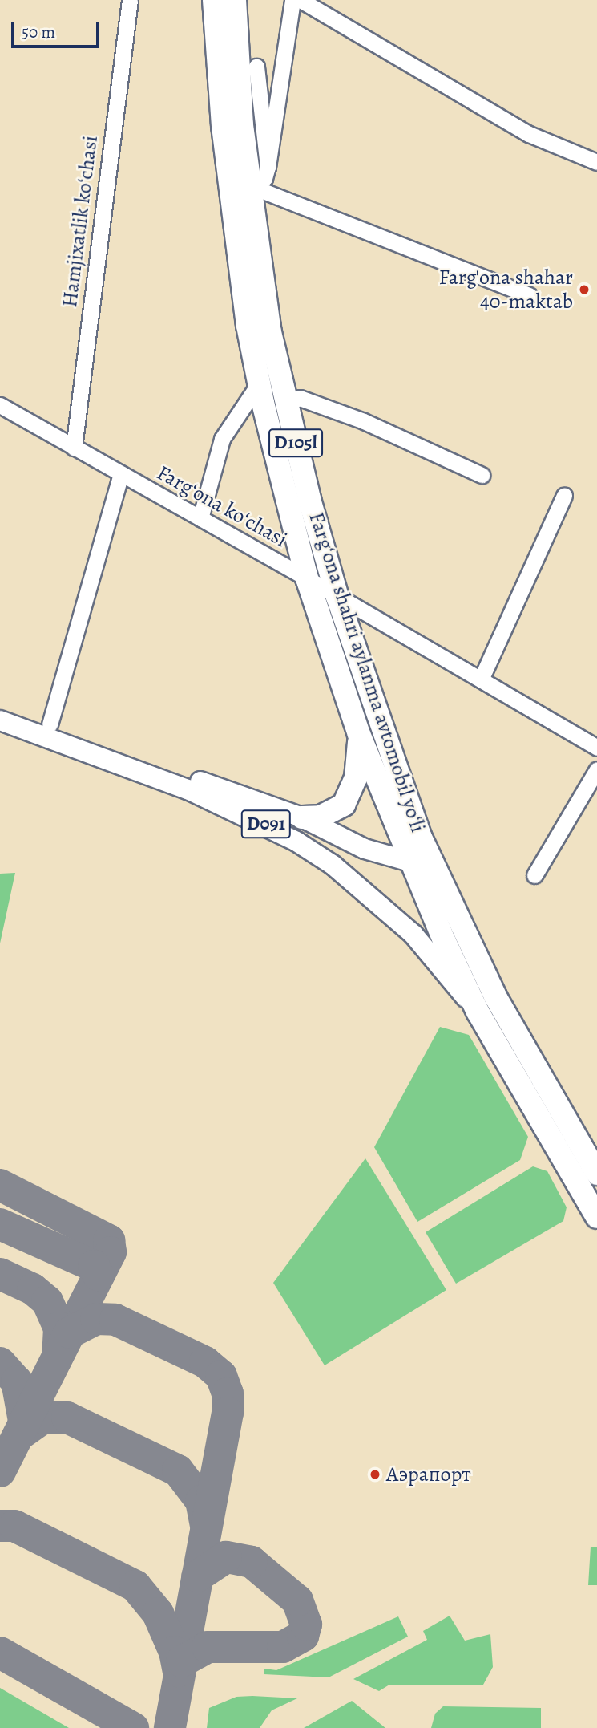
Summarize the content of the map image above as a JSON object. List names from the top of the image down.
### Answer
{
  "streets": {
    "highway": ["D105l", "Fargʻona shahri aylanma avtomobil yoʻli", "D091"],
    "street": ["Hamjixatlik koʻchasi", "Fargʻona koʻchasi"]
  },
  "crossings": [
    ["Hamjixatlik koʻchasi", "Fargʻona koʻchasi"],
    ["Fargʻona koʻchasi", "Fargʻona shahri aylanma avtomobil yoʻli"],
    ["Fargʻona shahri aylanma avtomobil yoʻli", "D091"]
  ],
  "places": ["Farg'ona shahar 40-maktab", "Аэрапорт"],
  "scale_bar": "50 m"
}
